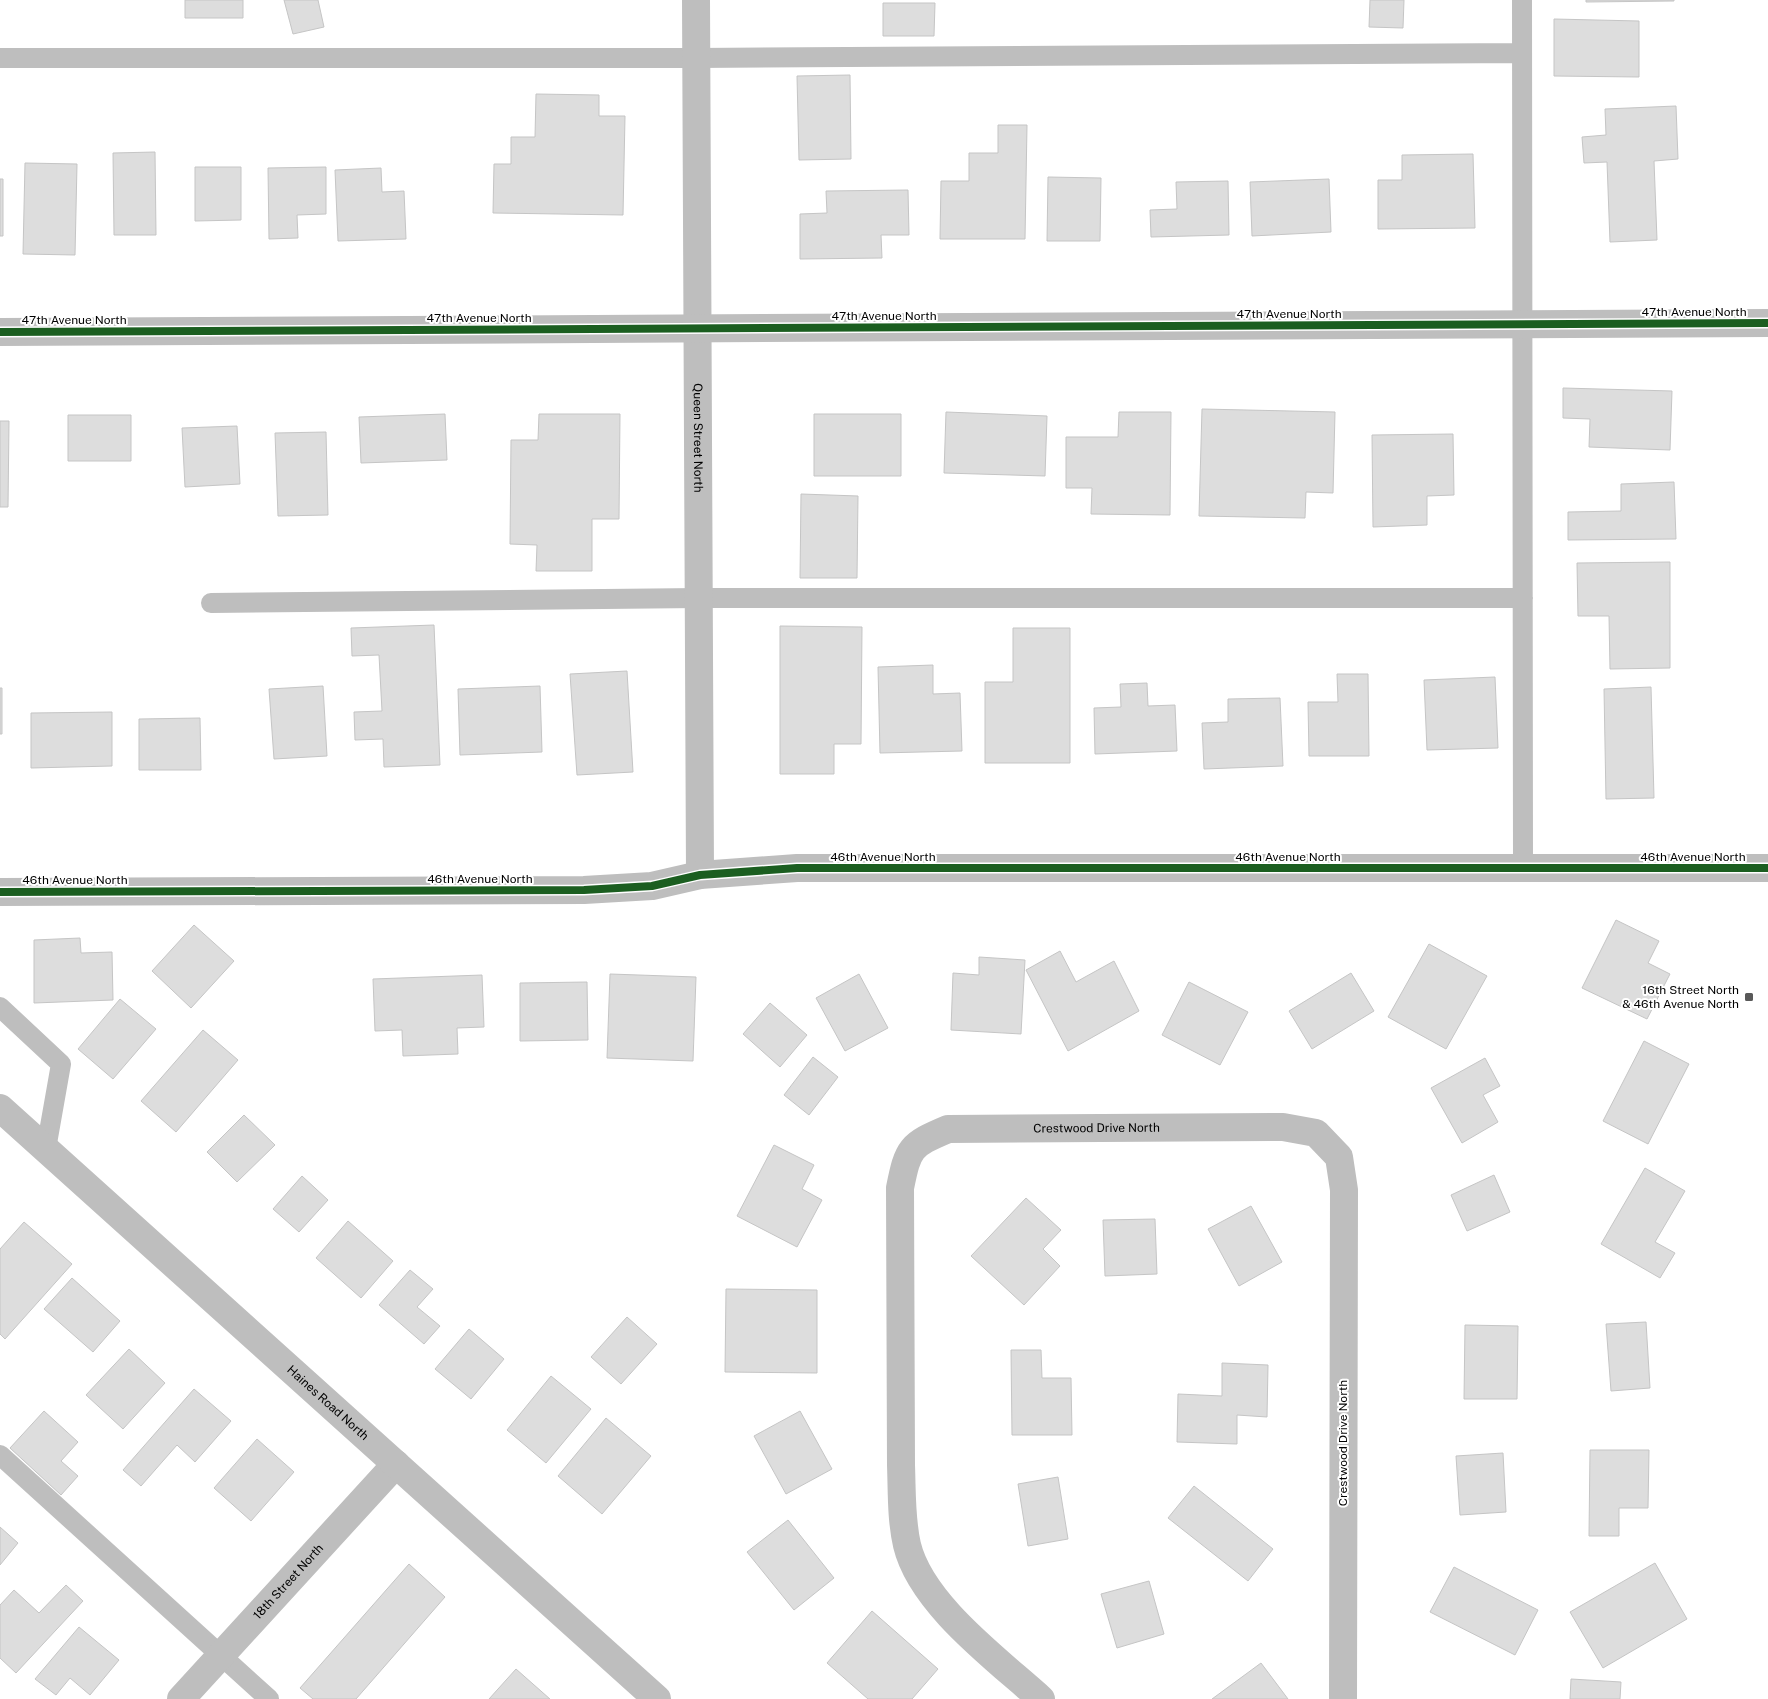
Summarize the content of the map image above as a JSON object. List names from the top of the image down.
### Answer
{
  "streets": {
    "street": [
      "47th Avenue North",
      "Queen Street North",
      "46th Avenue North",
      "Crestwood Drive North",
      "Haines Road North",
      "18th Street North"
    ]
  },
  "crossings": [
    ["47th Avenue North", "Queen Street North"],
    ["Queen Street North", "46th Avenue North"],
    ["Haines Road North", "18th Street North"]
  ],
  "places": {
    "transit": ["16th Street North & 46th Avenue North"]
  }
}
